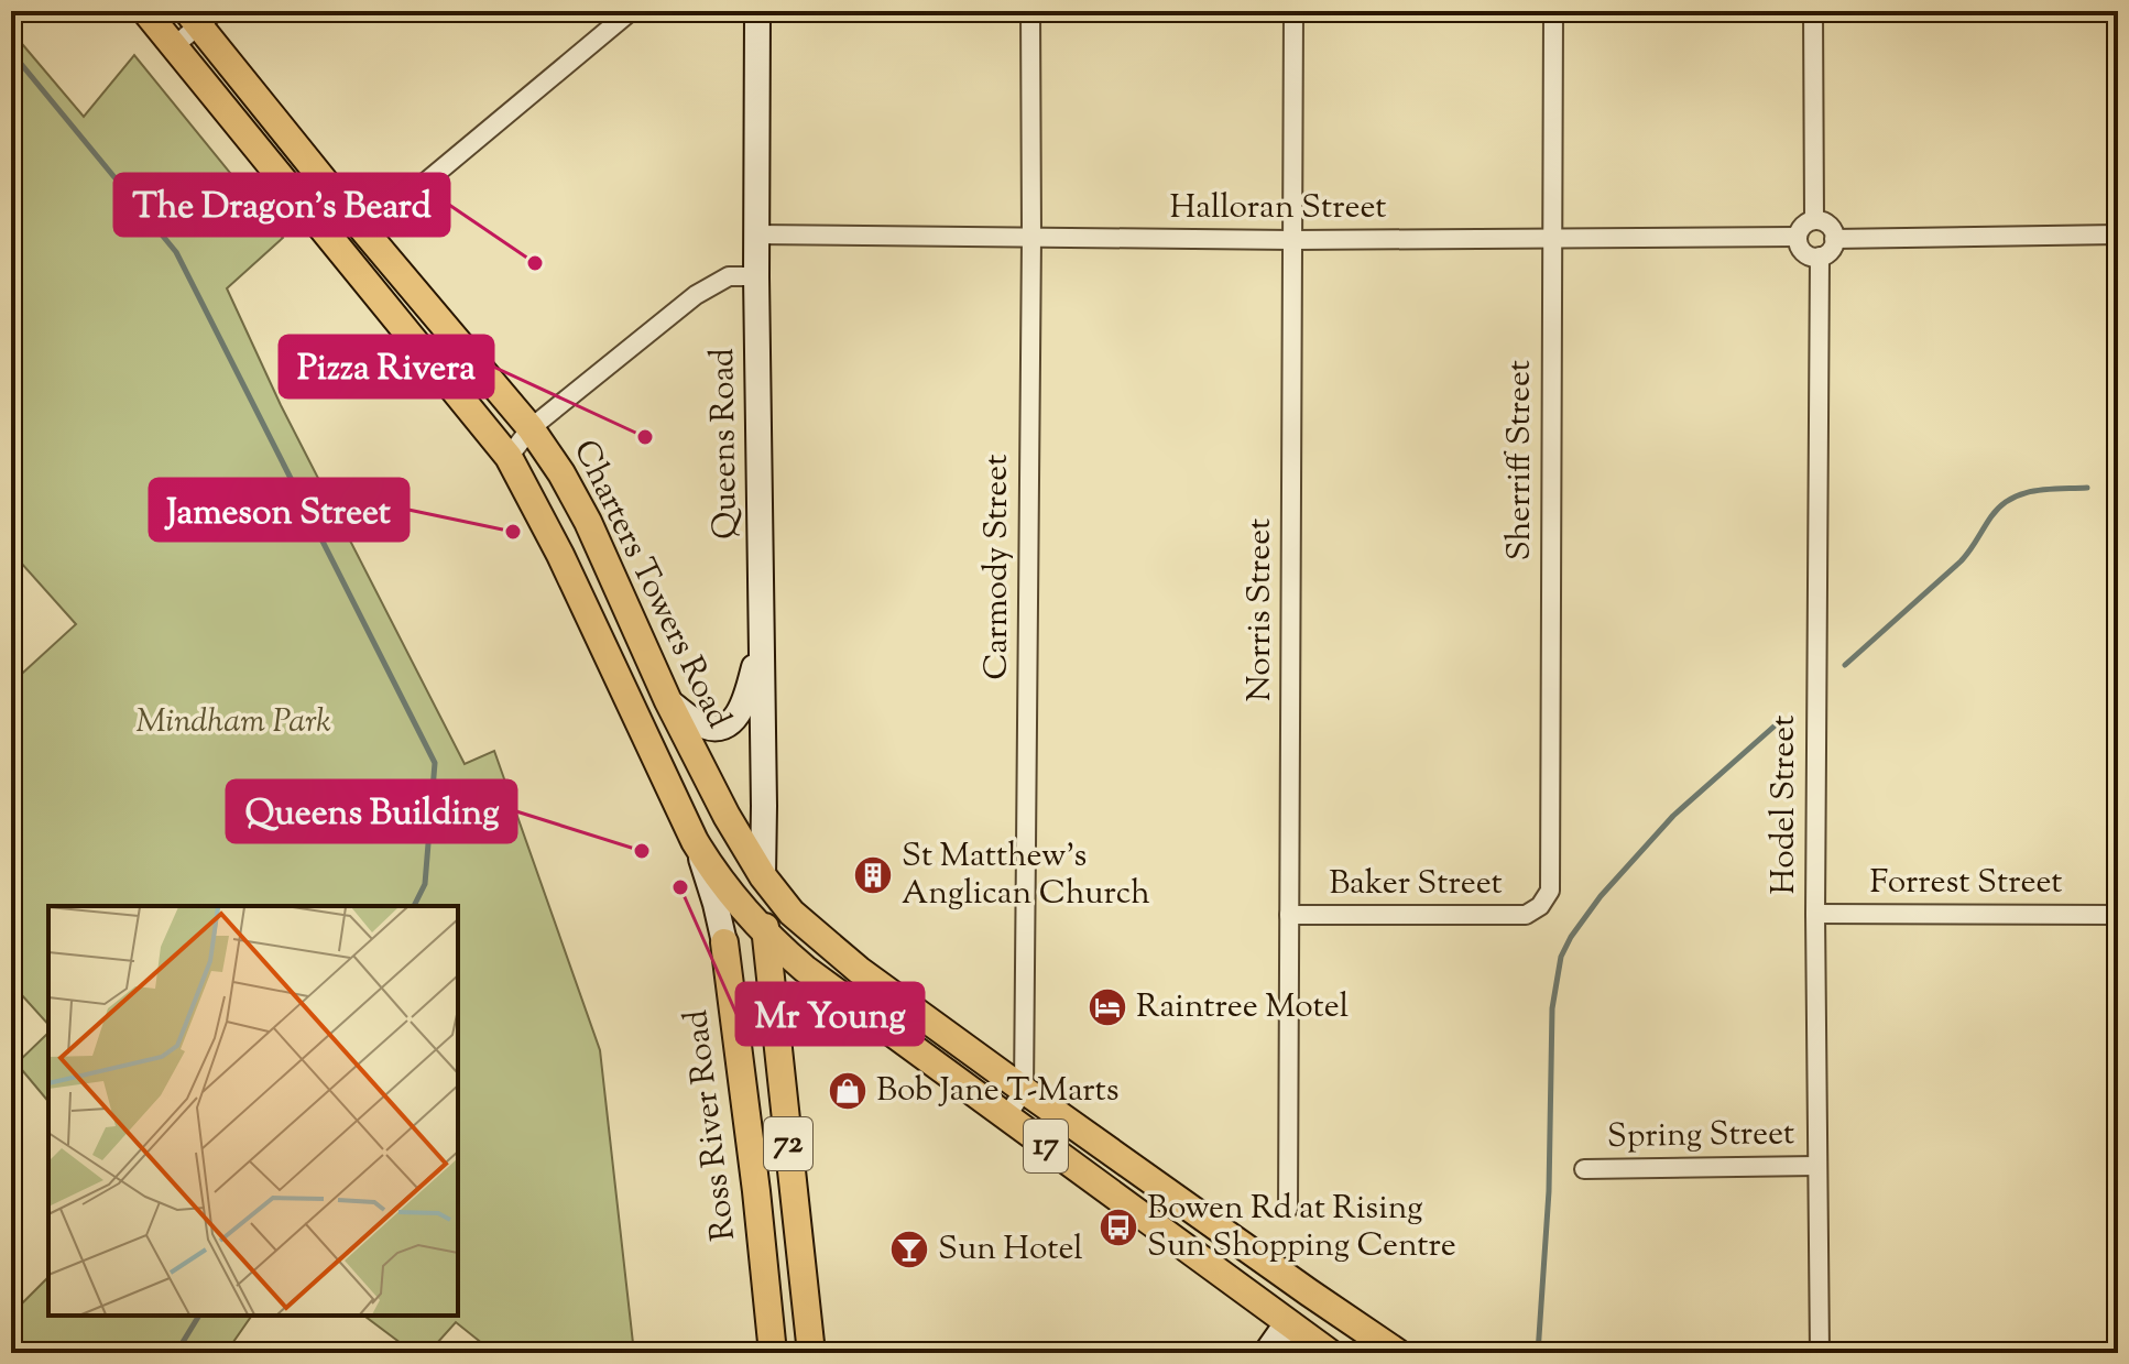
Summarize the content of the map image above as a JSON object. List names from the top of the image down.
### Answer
{
  "streets": {
    "main road": [
      "Charters Towers Road",
      "Ross River Road",
      "72",
      "17"
    ],
    "street": [
      "Halloran Street",
      "Queens Road",
      "Sherriff Street",
      "Carmody Street",
      "Norris Street",
      "Hodel Street",
      "Forrest Street",
      "Baker Street",
      "Spring Street"
    ]
  },
  "crossings": [
    ["Halloran Street", "Queens Road"],
    ["Halloran Street", "Sherriff Street"],
    ["Halloran Street", "Carmody Street"],
    ["Halloran Street", "Norris Street"],
    ["Halloran Street", "Hodel Street"],
    ["Queens Road", "Charters Towers Road"],
    ["Queens Road", "17"],
    ["Sherriff Street", "Baker Street"],
    ["Carmody Street", "17"],
    ["Charters Towers Road", "Ross River Road"],
    ["Charters Towers Road", "17"],
    ["Norris Street", "Baker Street"],
    ["Hodel Street", "Forrest Street"],
    ["Hodel Street", "Spring Street"],
    ["Ross River Road", "17"],
    ["72", "17"]
  ],
  "parks": ["Mindham Park"],
  "places": {
    "other": [
      "The Dragon's Beard",
      "Pizza Rivera",
      "Jameson Street",
      "Queens Building",
      "Mr Young"
    ],
    "building": ["St Matthew's Anglican Church"],
    "hotel": ["Raintree Motel"],
    "shop": ["Bob Jane T-Marts"],
    "bus stop": ["Bowen Rd at Rising Sun Shopping Centre"],
    "bar": ["Sun Hotel"]
  }
}
